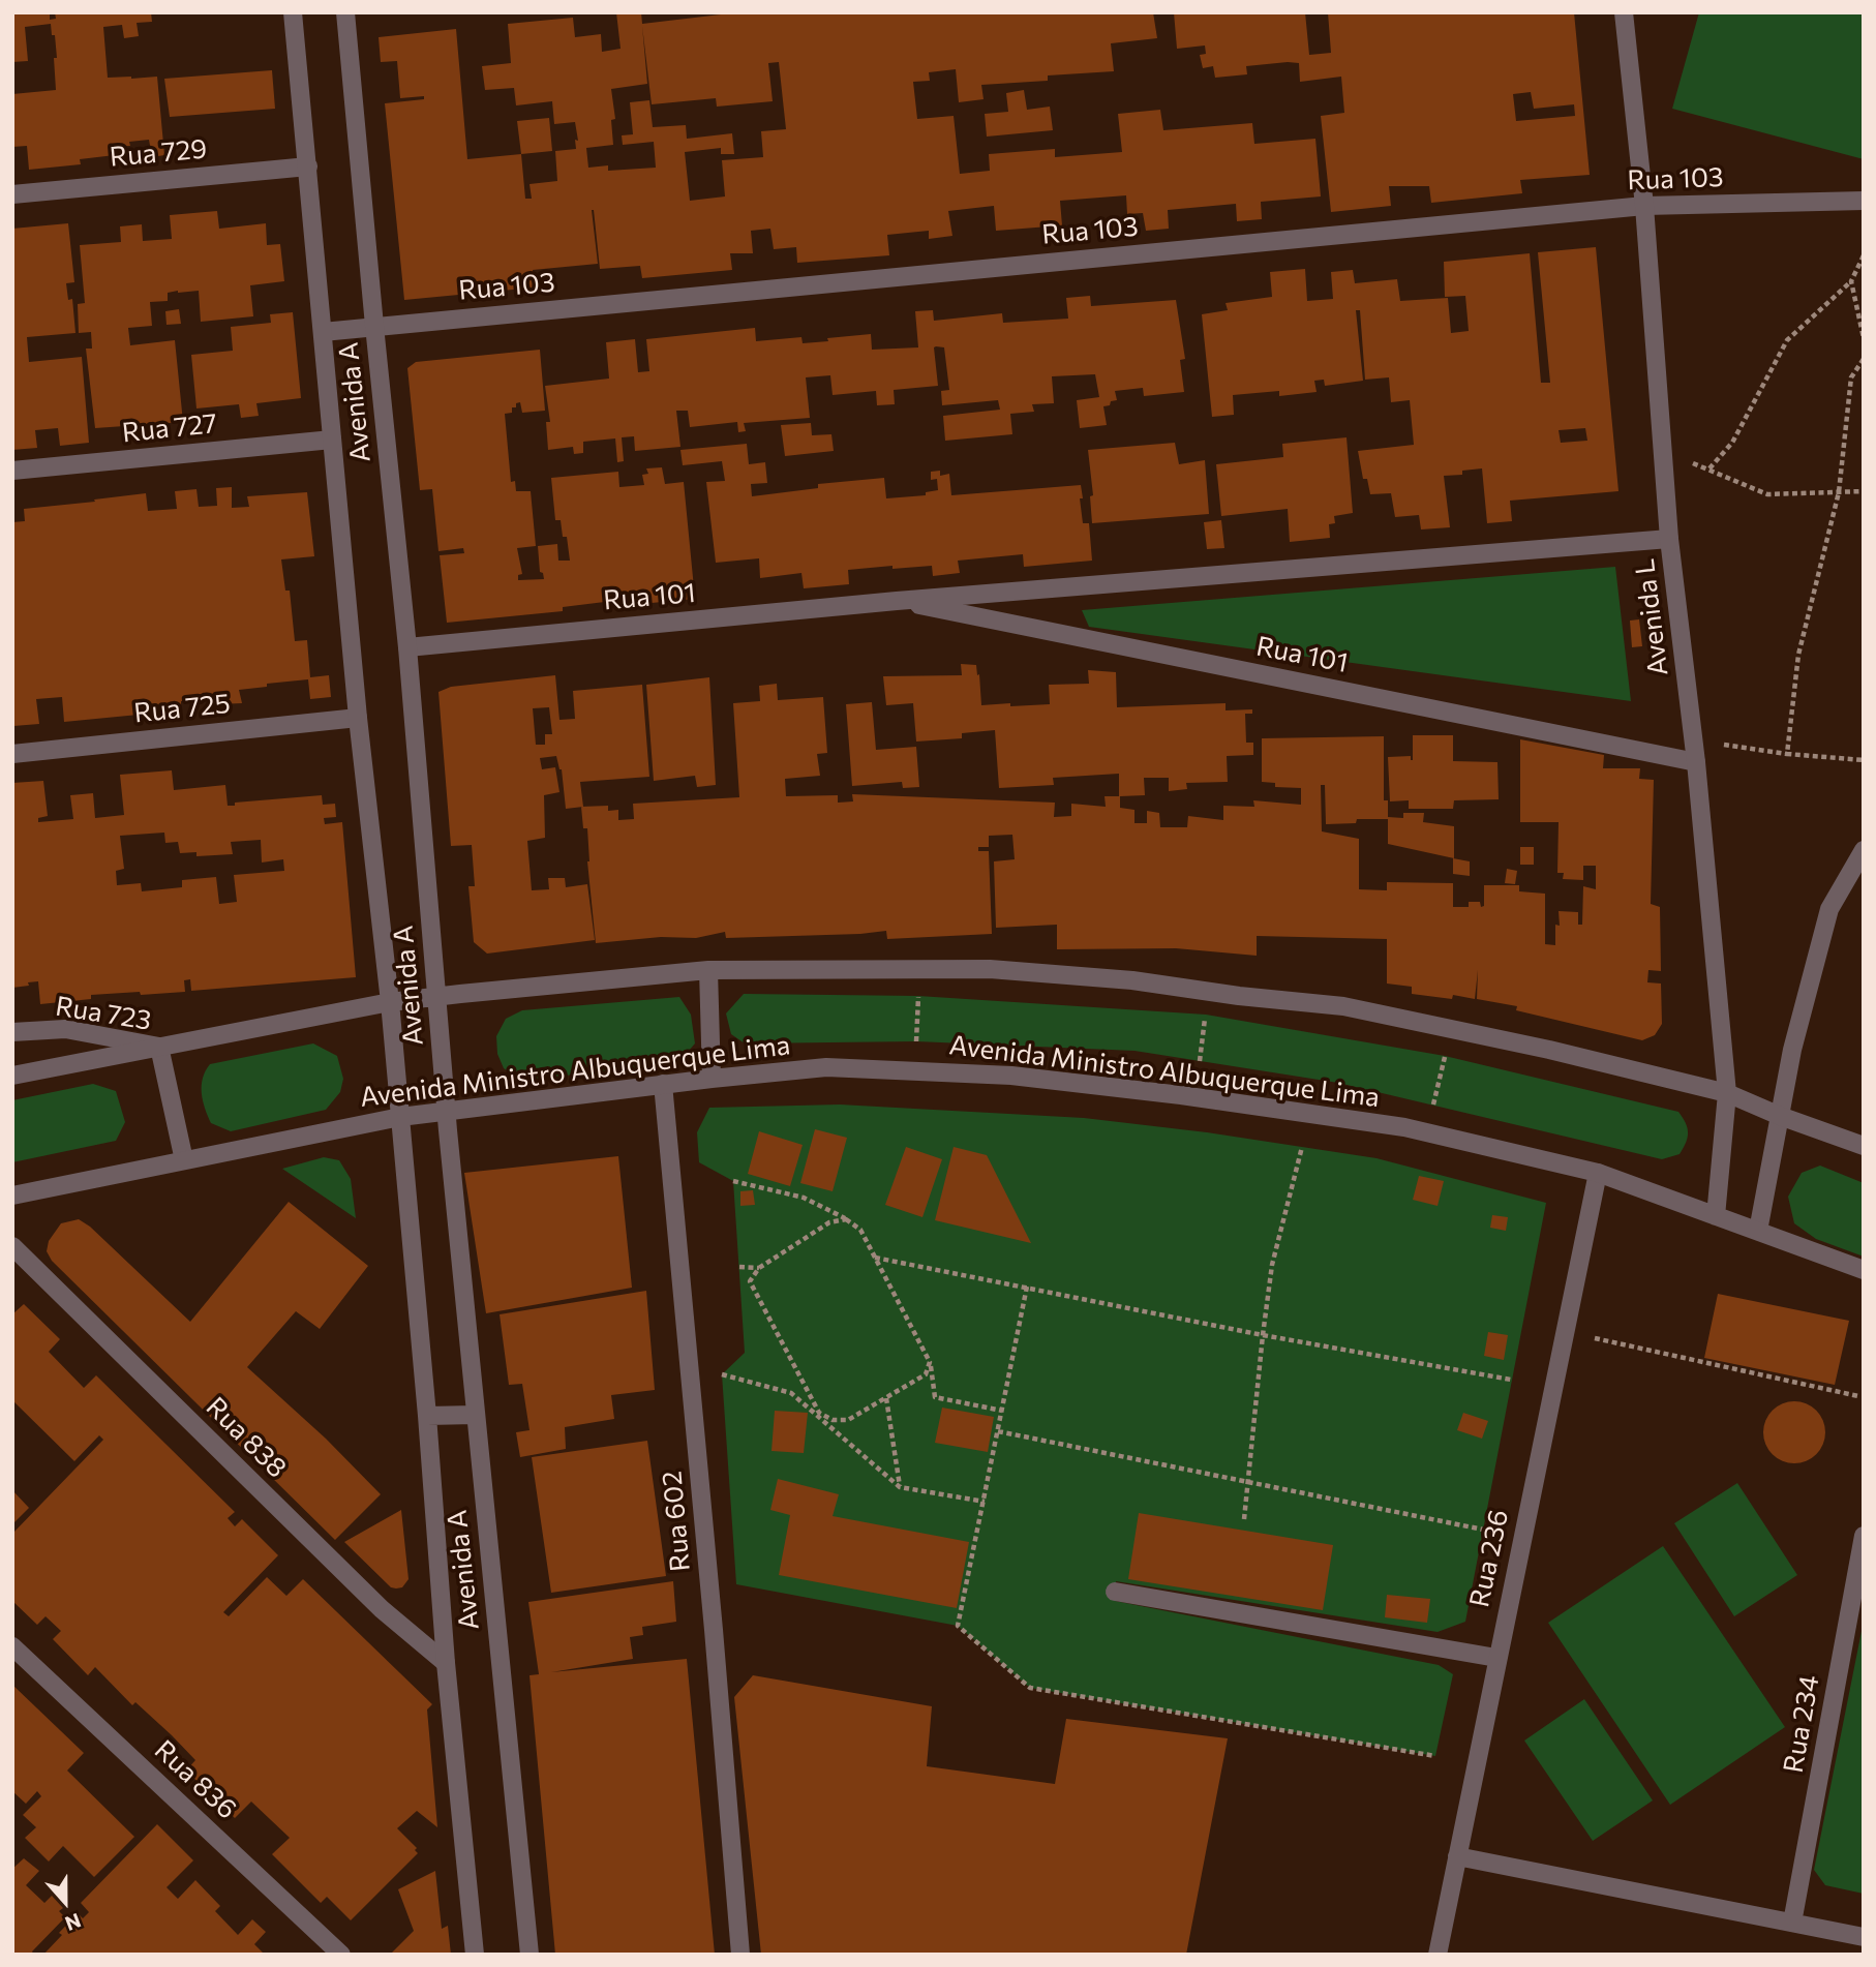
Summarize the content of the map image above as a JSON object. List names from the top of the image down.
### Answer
{
  "streets": {
    "street": [
      "Rua 729",
      "Rua 103",
      "Avenida A",
      "Rua 727",
      "Rua 101",
      "Avenida L",
      "Rua 725",
      "Rua 723",
      "Avenida Ministro Albuquerque Lima",
      "Rua 838",
      "Rua 602",
      "Rua 236",
      "Rua 234",
      "Rua 836"
    ]
  },
  "crossings": [
    ["Rua 729", "Avenida A"],
    ["Rua 103", "Avenida A"],
    ["Rua 103", "Avenida L"],
    ["Avenida A", "Rua 727"],
    ["Avenida A", "Rua 101"],
    ["Avenida A", "Rua 725"],
    ["Avenida A", "Avenida Ministro Albuquerque Lima"],
    ["Avenida A", "Rua 838"],
    ["Rua 101", "Avenida L"],
    ["Avenida L", "Avenida Ministro Albuquerque Lima"],
    ["Rua 723", "Avenida Ministro Albuquerque Lima"],
    ["Avenida Ministro Albuquerque Lima", "Rua 602"],
    ["Avenida Ministro Albuquerque Lima", "Rua 236"]
  ],
  "north": "bottom"
}
